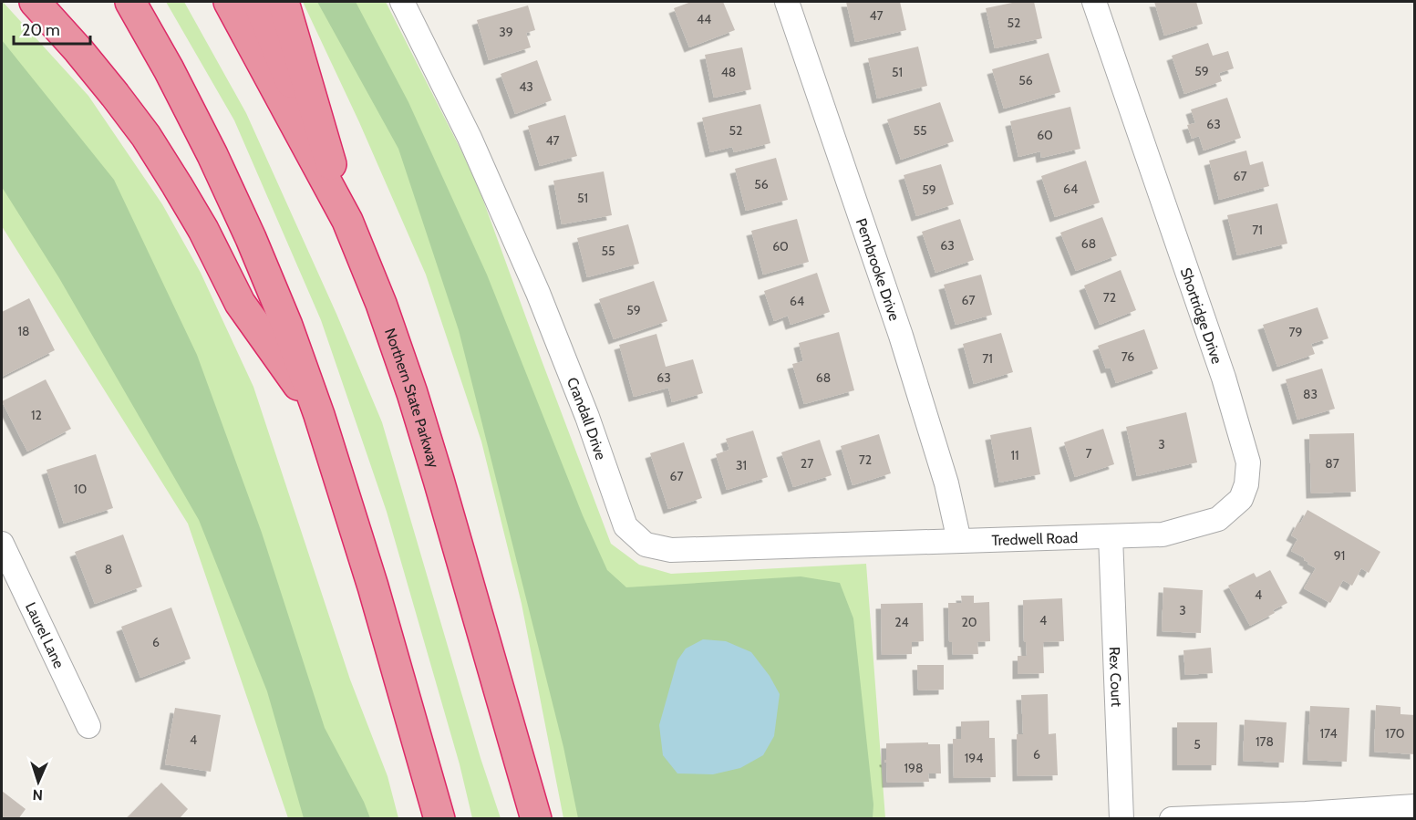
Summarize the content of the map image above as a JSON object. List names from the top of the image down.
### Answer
{
  "streets": {
    "highway": ["Northern State Parkway"],
    "street": [
      "Pembrooke Drive",
      "Shortridge Drive",
      "Crandall Drive",
      "Tredwell Road",
      "Laurel Lane",
      "Rex Court"
    ]
  },
  "crossings": [
    ["Pembrooke Drive", "Crandall Drive"],
    ["Pembrooke Drive", "Tredwell Road"],
    ["Shortridge Drive", "Tredwell Road"],
    ["Shortridge Drive", "Rex Court"],
    ["Crandall Drive", "Tredwell Road"],
    ["Tredwell Road", "Rex Court"]
  ],
  "house_numbers": [
    "47",
    "44",
    "52",
    "39",
    "59",
    "48",
    "51",
    "56",
    "43",
    "63",
    "52",
    "55",
    "60",
    "47",
    "67",
    "56",
    "64",
    "59",
    "51",
    "71",
    "68",
    "63",
    "60",
    "55",
    "72",
    "67",
    "64",
    "59",
    "18",
    "79",
    "76",
    "71",
    "63",
    "68",
    "83",
    "12",
    "3",
    "7",
    "11",
    "72",
    "27",
    "87",
    "31",
    "67",
    "10",
    "91",
    "8",
    "4",
    "3",
    "4",
    "24",
    "20",
    "6",
    "174",
    "170",
    "4",
    "178",
    "5",
    "6",
    "194",
    "198"
  ],
  "scale_bar": "20 m",
  "north": "bottom"
}
